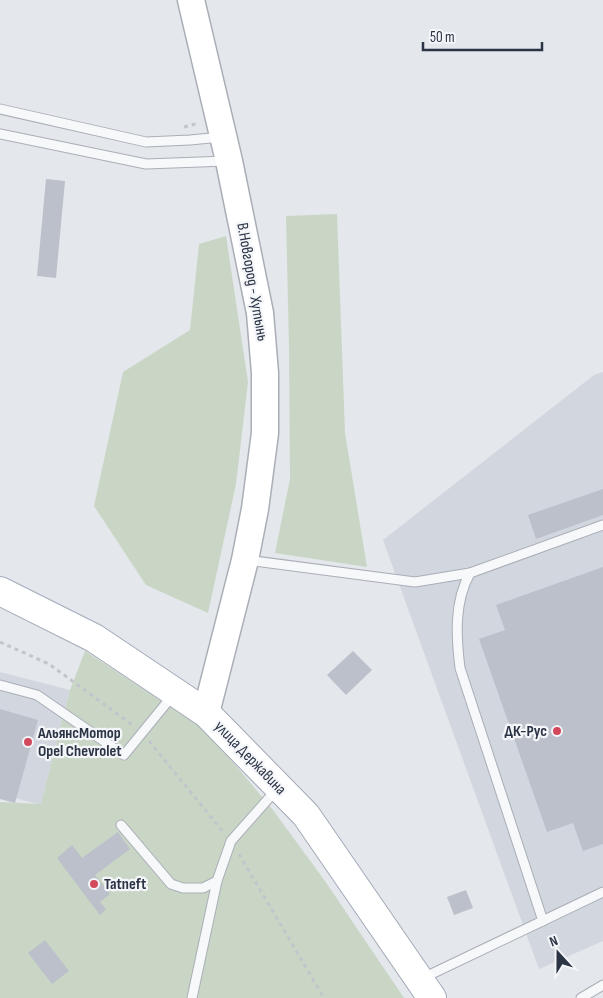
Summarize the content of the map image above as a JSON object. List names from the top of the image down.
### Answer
{
  "streets": {
    "main road": ["улица Державина"],
    "street": ["В.Новгород - Хутынь"]
  },
  "crossings": [
    ["В.Новгород - Хутынь", "улица Державина"]
  ],
  "places": ["ДК-Рус", "АльянсМотор Opel Chevrolet", "Tatneft"],
  "scale_bar": "50 m",
  "north": "top"
}
